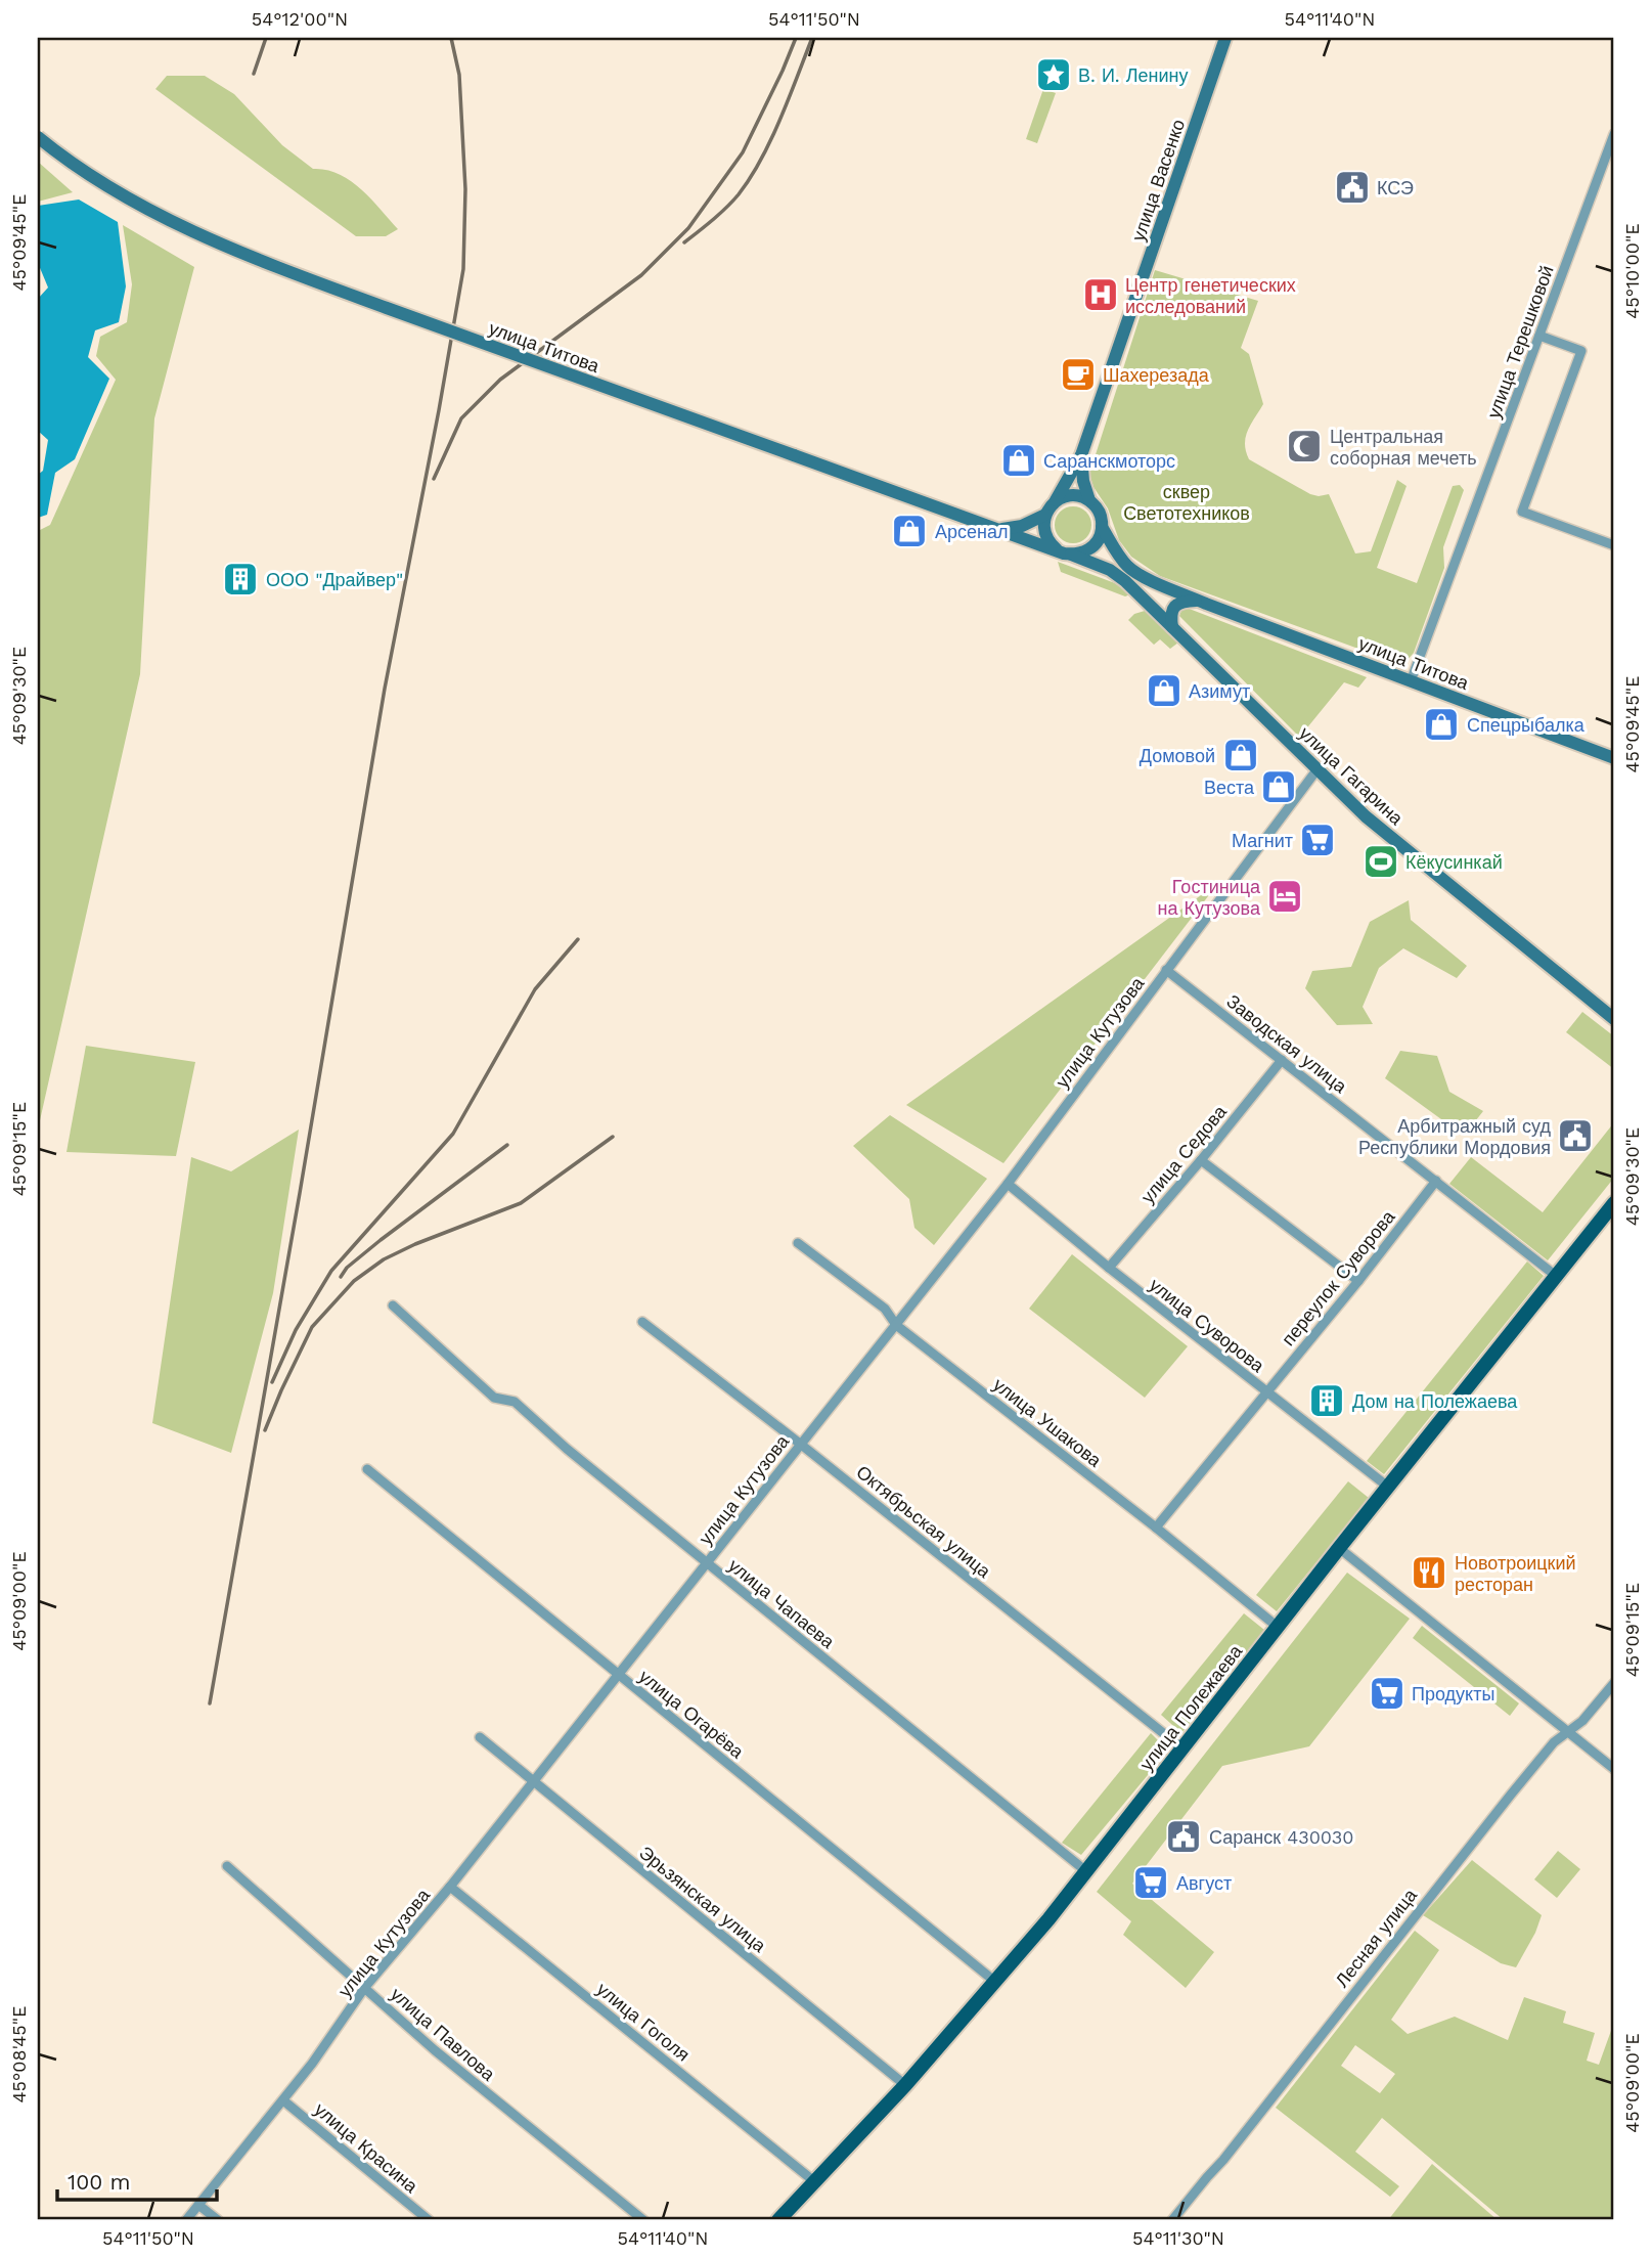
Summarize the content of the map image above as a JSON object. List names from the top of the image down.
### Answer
{
  "streets": {
    "main road": [
      "улица Васенко",
      "улица Титова",
      "улица Гагарина",
      "улица Полежаева"
    ],
    "street": [
      "улица Терешковой",
      "улица Кутузова",
      "Заводская улица",
      "улица Седова",
      "переулок Суворова",
      "улица Суворова",
      "улица Ушакова",
      "Октябрьская улица",
      "улица Чапаева",
      "улица Огарёва",
      "Эрьзянская улица",
      "Лесная улица",
      "улица Гоголя",
      "улица Павлова",
      "улица Красина"
    ]
  },
  "crossings": [
    ["улица Васенко", "улица Титова"],
    ["улица Васенко", "улица Гагарина"],
    ["улица Терешковой", "улица Титова"],
    ["улица Титова", "улица Гагарина"],
    ["улица Гагарина", "улица Кутузова"],
    ["улица Кутузова", "Заводская улица"],
    ["улица Кутузова", "улица Суворова"],
    ["улица Кутузова", "улица Ушакова"],
    ["улица Кутузова", "Октябрьская улица"],
    ["улица Кутузова", "улица Чапаева"],
    ["улица Кутузова", "улица Огарёва"],
    ["улица Кутузова", "Эрьзянская улица"],
    ["улица Кутузова", "улица Гоголя"],
    ["улица Кутузова", "улица Павлова"],
    ["улица Кутузова", "улица Красина"],
    ["Заводская улица", "улица Седова"],
    ["Заводская улица", "переулок Суворова"],
    ["Заводская улица", "улица Полежаева"],
    ["улица Седова", "улица Суворова"],
    ["переулок Суворова", "улица Суворова"],
    ["переулок Суворова", "улица Ушакова"],
    ["улица Суворова", "улица Полежаева"],
    ["улица Ушакова", "улица Полежаева"],
    ["Октябрьская улица", "улица Полежаева"],
    ["улица Чапаева", "улица Полежаева"],
    ["улица Полежаева", "улица Огарёва"],
    ["улица Полежаева", "Эрьзянская улица"],
    ["улица Полежаева", "улица Гоголя"]
  ],
  "parks": ["сквер Светотехников"],
  "places": {
    "place": ["В. И. Ленину"],
    "public building": ["КСЭ", "Арбитражный суд Республики Мордовия", "Саранск 430030"],
    "hospital": ["Центр генетических исследований"],
    "cafe": ["Шахерезада"],
    "mosque": ["Центральная соборная мечеть"],
    "shop": [
      "Саранскмоторс",
      "Арсенал",
      "Азимут",
      "Спецрыбалка",
      "Домовой",
      "Веста"
    ],
    "building": ["ООО \"Драйвер\"", "Дом на Полежаева"],
    "supermarket": ["Магнит", "Продукты", "Август"],
    "sports": ["Кёкусинкай"],
    "hotel": ["Гостиница на Кутузова"],
    "restaurant": ["Новотроицкий ресторан"]
  },
  "scale_bar": "100 m",
  "coordinates": [
    "54°12'00\"N",
    "54°11'50\"N",
    "54°11'40\"N",
    "45°09'45\"E",
    "45°10'00\"E",
    "45°09'30\"E",
    "45°09'15\"E",
    "45°09'00\"E",
    "45°08'45\"E",
    "54°11'30\"N"
  ]
}
